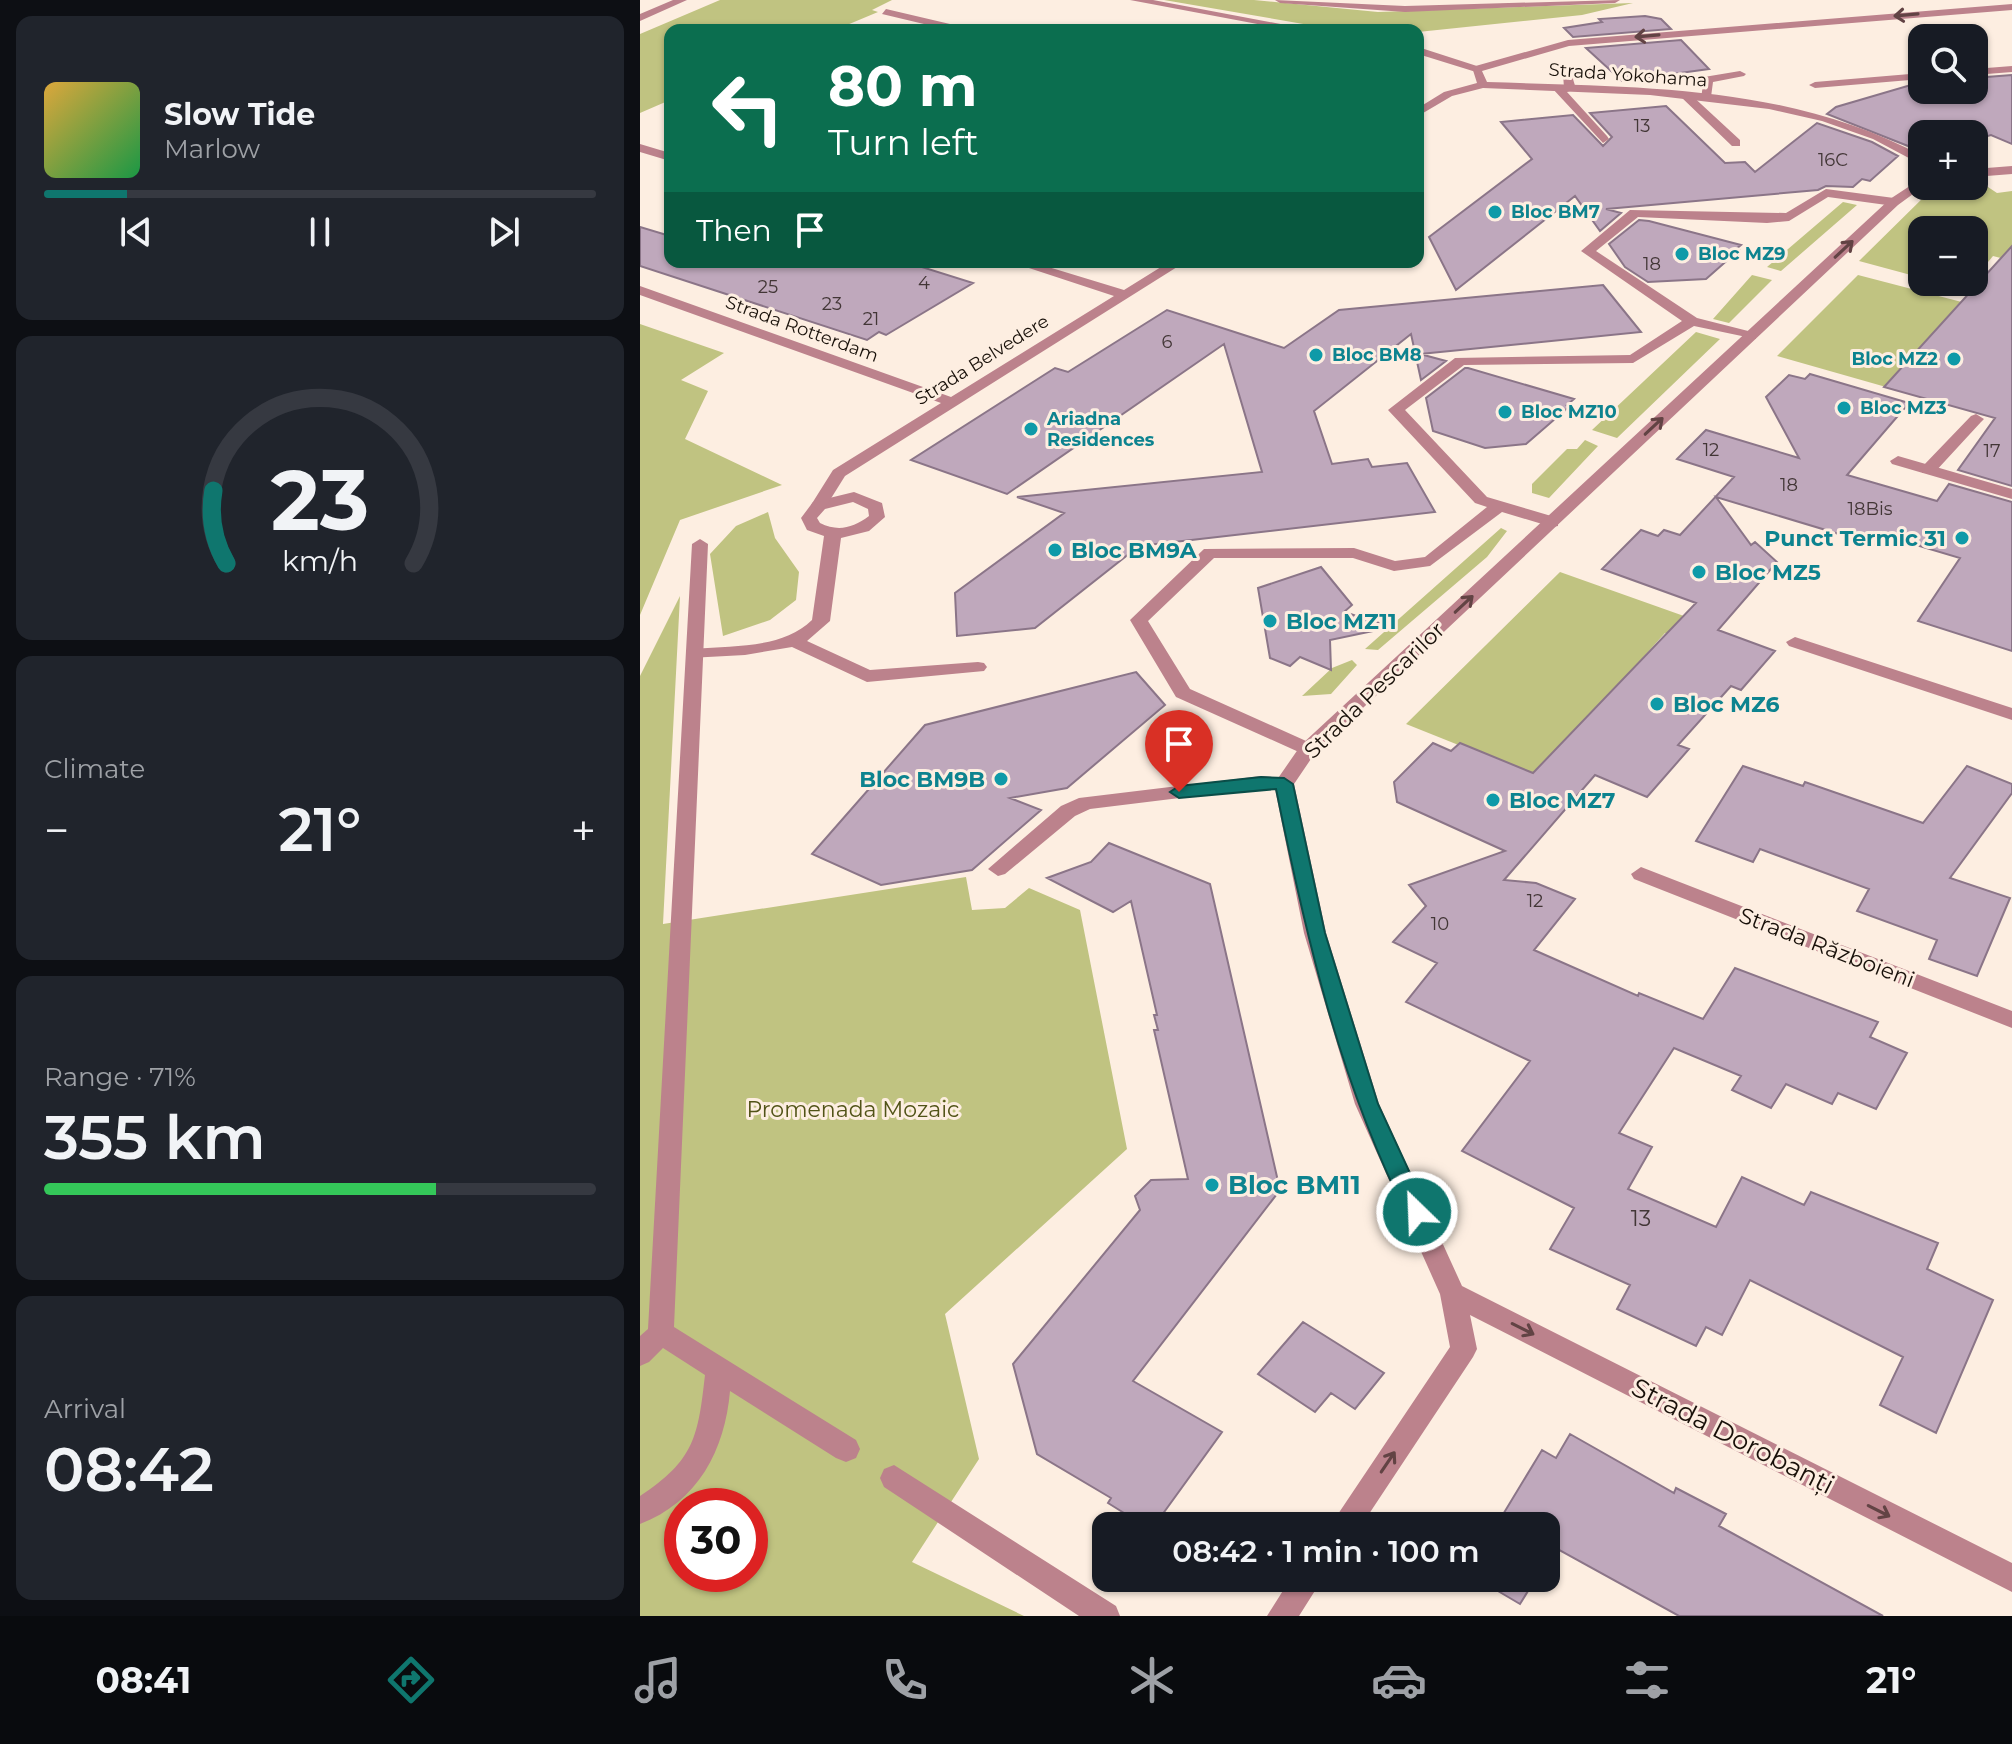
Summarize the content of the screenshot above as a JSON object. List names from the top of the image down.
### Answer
{
  "streets": {
    "street": [
      "Strada Yokohama",
      "Strada Rotterdam",
      "Strada Belvedere",
      "Strada Pescarilor",
      "Strada Războieni",
      "Strada Dorobanți"
    ]
  },
  "crossings": [
    ["Strada Rotterdam", "Strada Belvedere"]
  ],
  "one_way": ["Strada Pescarilor", "Strada Dorobanți"],
  "parks": ["Promenada Mozaic"],
  "places": [
    "Bloc BM7",
    "Bloc MZ9",
    "Bloc BM8",
    "Bloc MZ2",
    "Bloc MZ3",
    "Bloc MZ10",
    "Ariadna Residences",
    "Punct Termic 31",
    "Bloc BM9A",
    "Bloc MZ5",
    "Bloc MZ11",
    "Bloc MZ6",
    "Bloc BM9B",
    "Bloc MZ7",
    "Bloc BM11"
  ],
  "house_numbers": [
    "13",
    "16C",
    "18",
    "4",
    "25",
    "23",
    "21",
    "6",
    "12",
    "17",
    "18",
    "18Bis",
    "12",
    "10",
    "13"
  ],
  "page": {
    "map_buttons": ["+", "−"],
    "turn": ["80 m", "Turn left"],
    "song": ["Slow Tide", "Marlow"],
    "then": "Then",
    "tile": [
      "Climate",
      ["Range · 71%", "355 km"],
      ["Arrival", "08:42"]
    ],
    "heat": ["−", "21°", "+"],
    "limit": "30",
    "trip": "08:42 · 1 min · 100 m",
    "tabs": ["08:41", "21°"],
    "gauge": ["23", "km/h"]
  }
}
